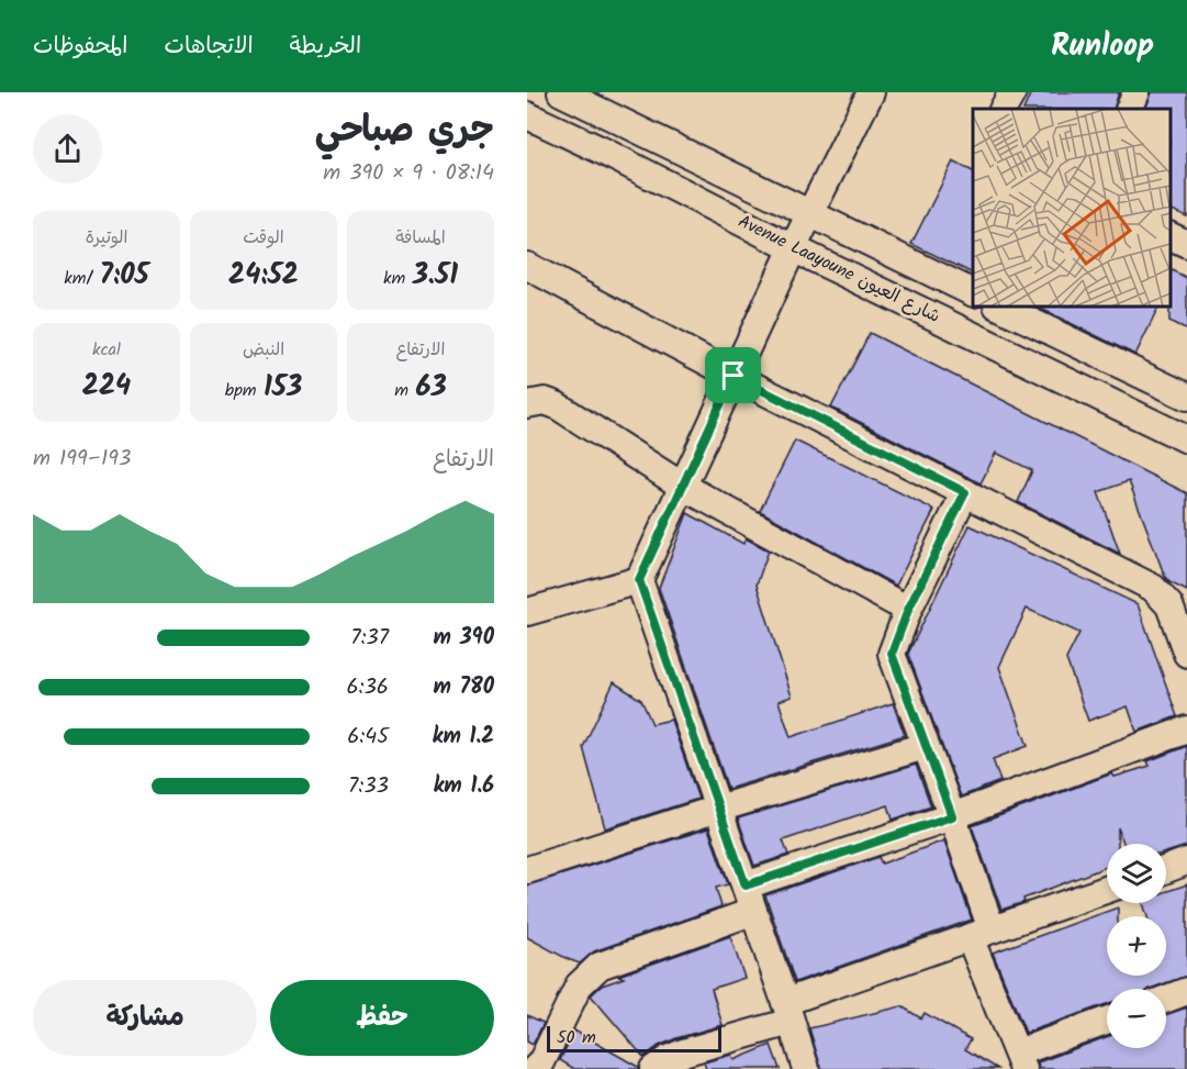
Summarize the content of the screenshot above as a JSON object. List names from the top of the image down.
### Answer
{
  "streets": {
    "street": ["Avenue Laayoune شارع العيون"]
  },
  "scale_bar": "50 m",
  "page": {
    "header": "Runloop",
    "nav": ["الخريطة", "الاتجاهات", "المحفوظات"],
    "heading": ["جري صباحي", "08:14 · 9 × 390 m"],
    "stats": [
      ["المسافة", "3.51 km"],
      ["الوقت", "24:52"],
      ["الوتيرة", "7:05 /km"],
      ["الارتفاع", "63 m"],
      ["النبض", "153 bpm"],
      ["kcal", "224"]
    ],
    "chart": ["الارتفاع", "193–199 m"],
    "list": [
      {
        "name": "390 m",
        "note": "7:37"
      },
      {
        "name": "780 m",
        "note": "6:36"
      },
      {
        "name": "1.2 km",
        "note": "6:45"
      },
      {
        "name": "1.6 km",
        "note": "7:33"
      }
    ],
    "map_buttons": ["+", "−"],
    "buttons": ["حفظ", "مشاركة"],
    "scale": "50 m"
  }
}
